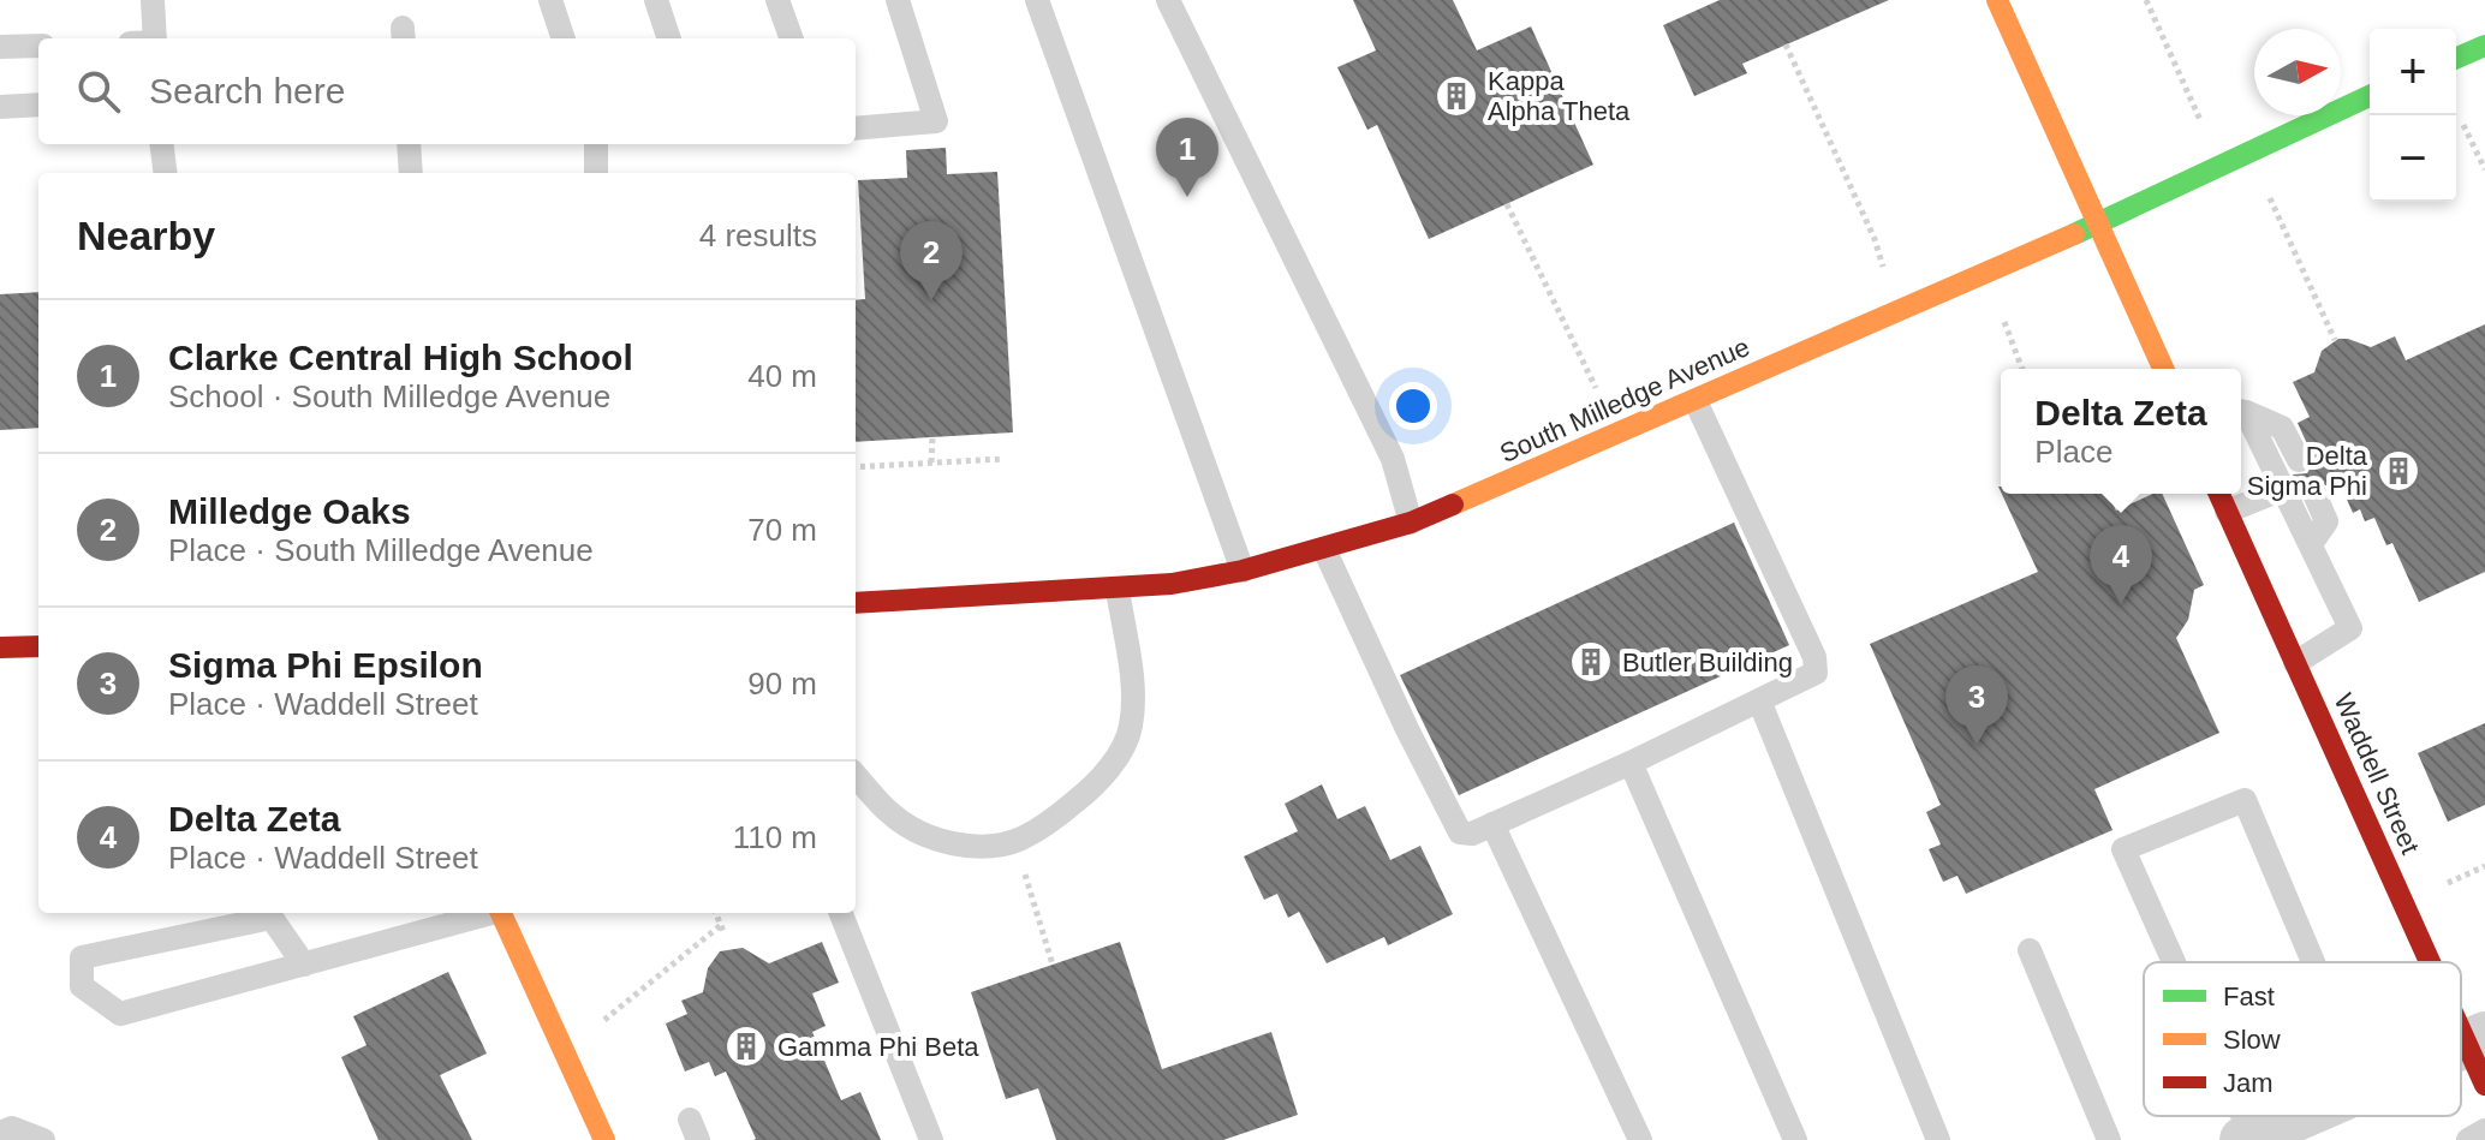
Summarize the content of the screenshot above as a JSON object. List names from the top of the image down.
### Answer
{
  "streets": {
    "main road": ["South Milledge Avenue", "Waddell Street"]
  },
  "places": {
    "building": [
      "Kappa Alpha Theta",
      "Delta Sigma Phi",
      "Butler Building",
      "Gamma Phi Beta"
    ]
  },
  "legend": ["Fast", "Slow", "Jam"],
  "north": "right",
  "page": {
    "map_buttons": ["+", "−"],
    "search": "Search here",
    "pins": [
      "1",
      "2",
      "4",
      "3"
    ],
    "heading": ["Nearby", "4 results"],
    "list": [
      {
        "mark": "1",
        "name": "Clarke Central High School",
        "note": "School · South Milledge Avenue",
        "value": "40 m"
      },
      {
        "mark": "2",
        "name": "Milledge Oaks",
        "note": "Place · South Milledge Avenue",
        "value": "70 m"
      },
      {
        "mark": "3",
        "name": "Sigma Phi Epsilon",
        "note": "Place · Waddell Street",
        "value": "90 m"
      },
      {
        "mark": "4",
        "name": "Delta Zeta",
        "note": "Place · Waddell Street",
        "value": "110 m"
      }
    ],
    "popup": ["Delta Zeta", "Place"]
  }
}
